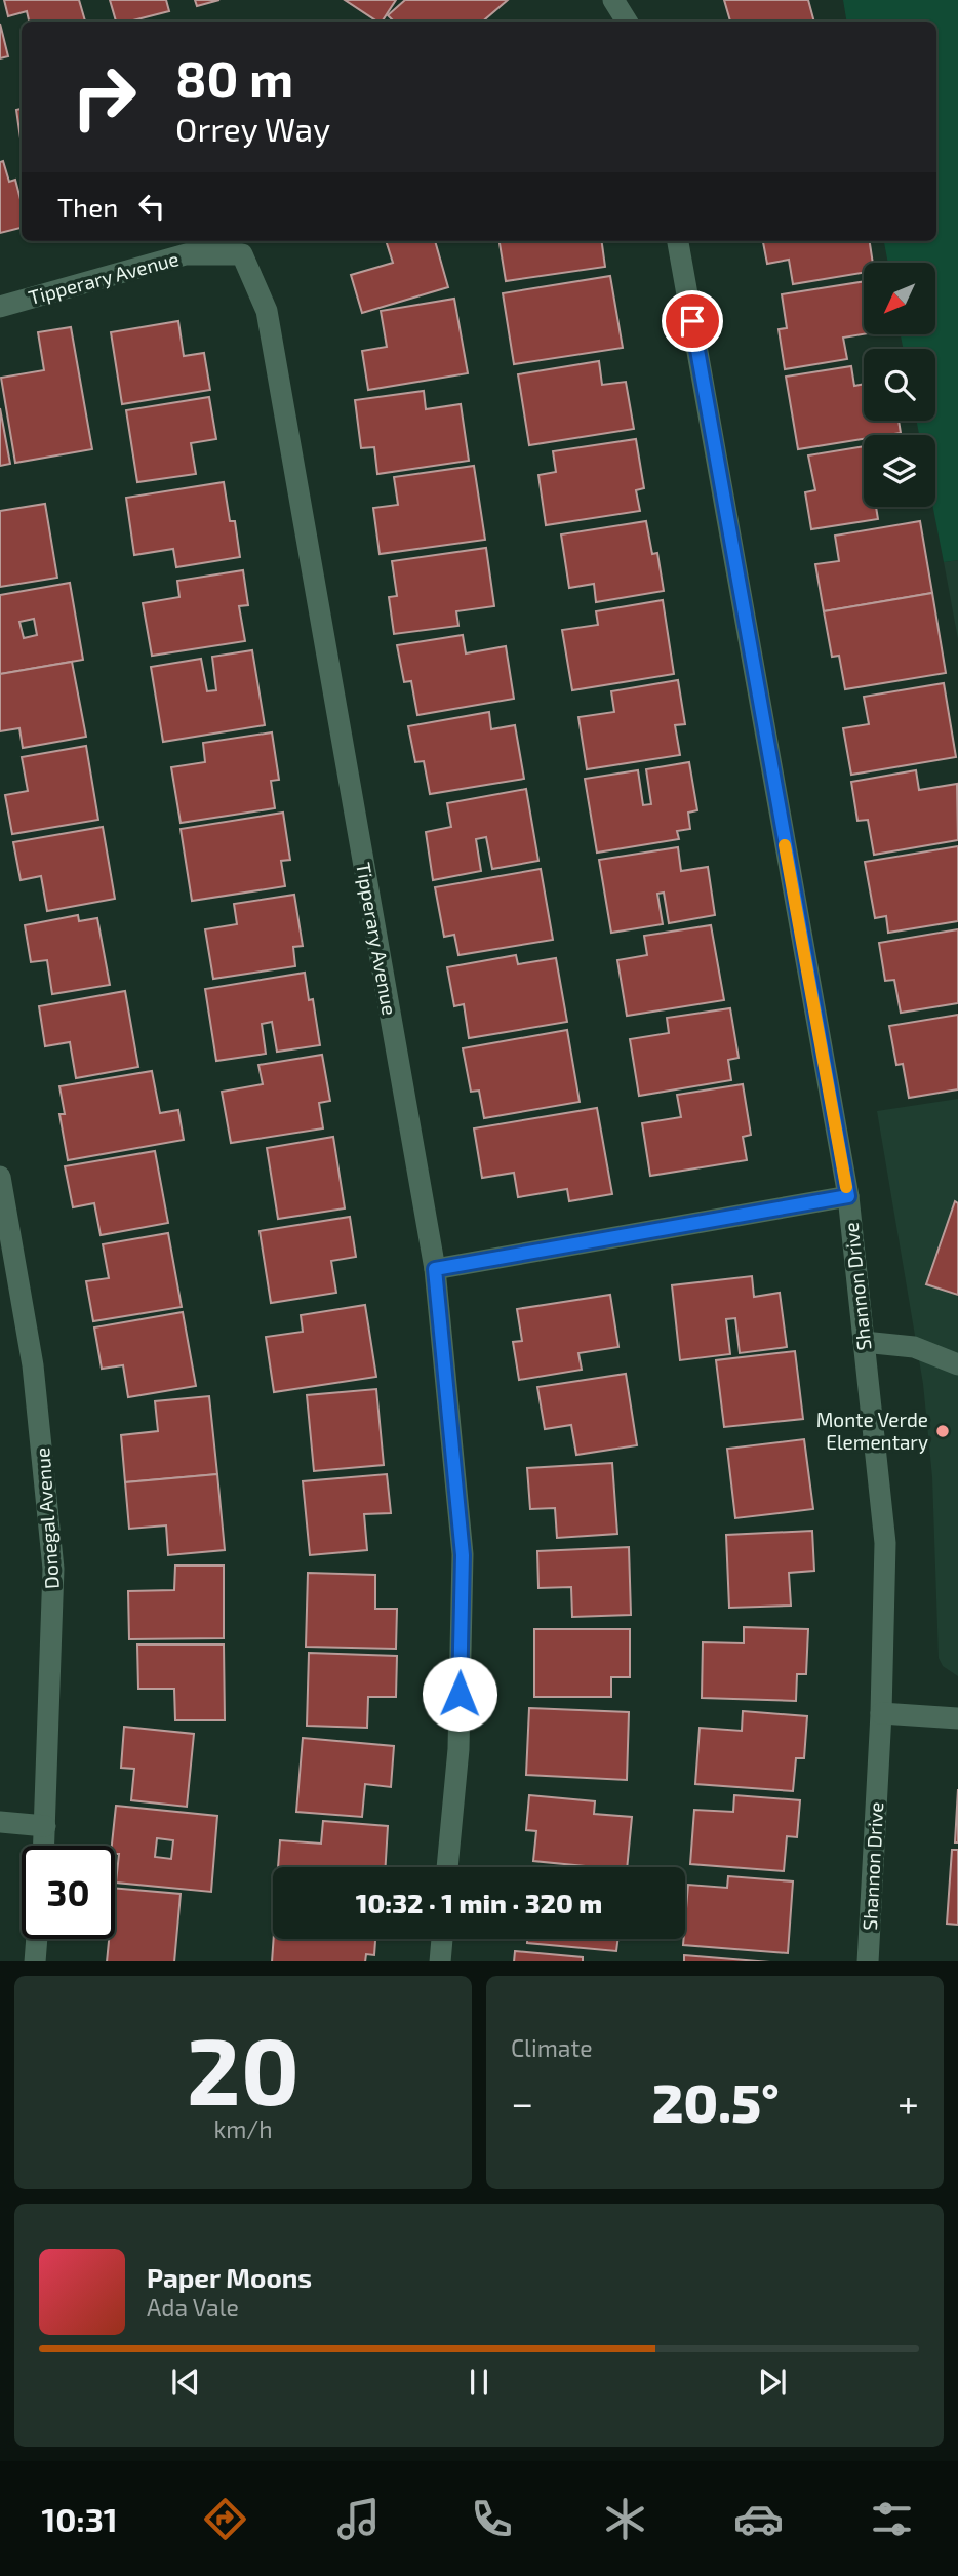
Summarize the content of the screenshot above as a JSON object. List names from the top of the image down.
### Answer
{
  "streets": {
    "street": ["Tipperary Avenue", "Shannon Drive", "Donegal Avenue"]
  },
  "places": ["Monte Verde Elementary"],
  "north": "bottom left",
  "page": {
    "turn": ["80 m", "Orrey Way"],
    "then": "Then",
    "limit": "30",
    "trip": "10:32 · 1 min · 320 m",
    "tile": [
      ["20", "km/h"],
      "Climate"
    ],
    "heat": ["−", "20.5°", "+"],
    "song": ["Paper Moons", "Ada Vale"],
    "tabs": "10:31"
  }
}
